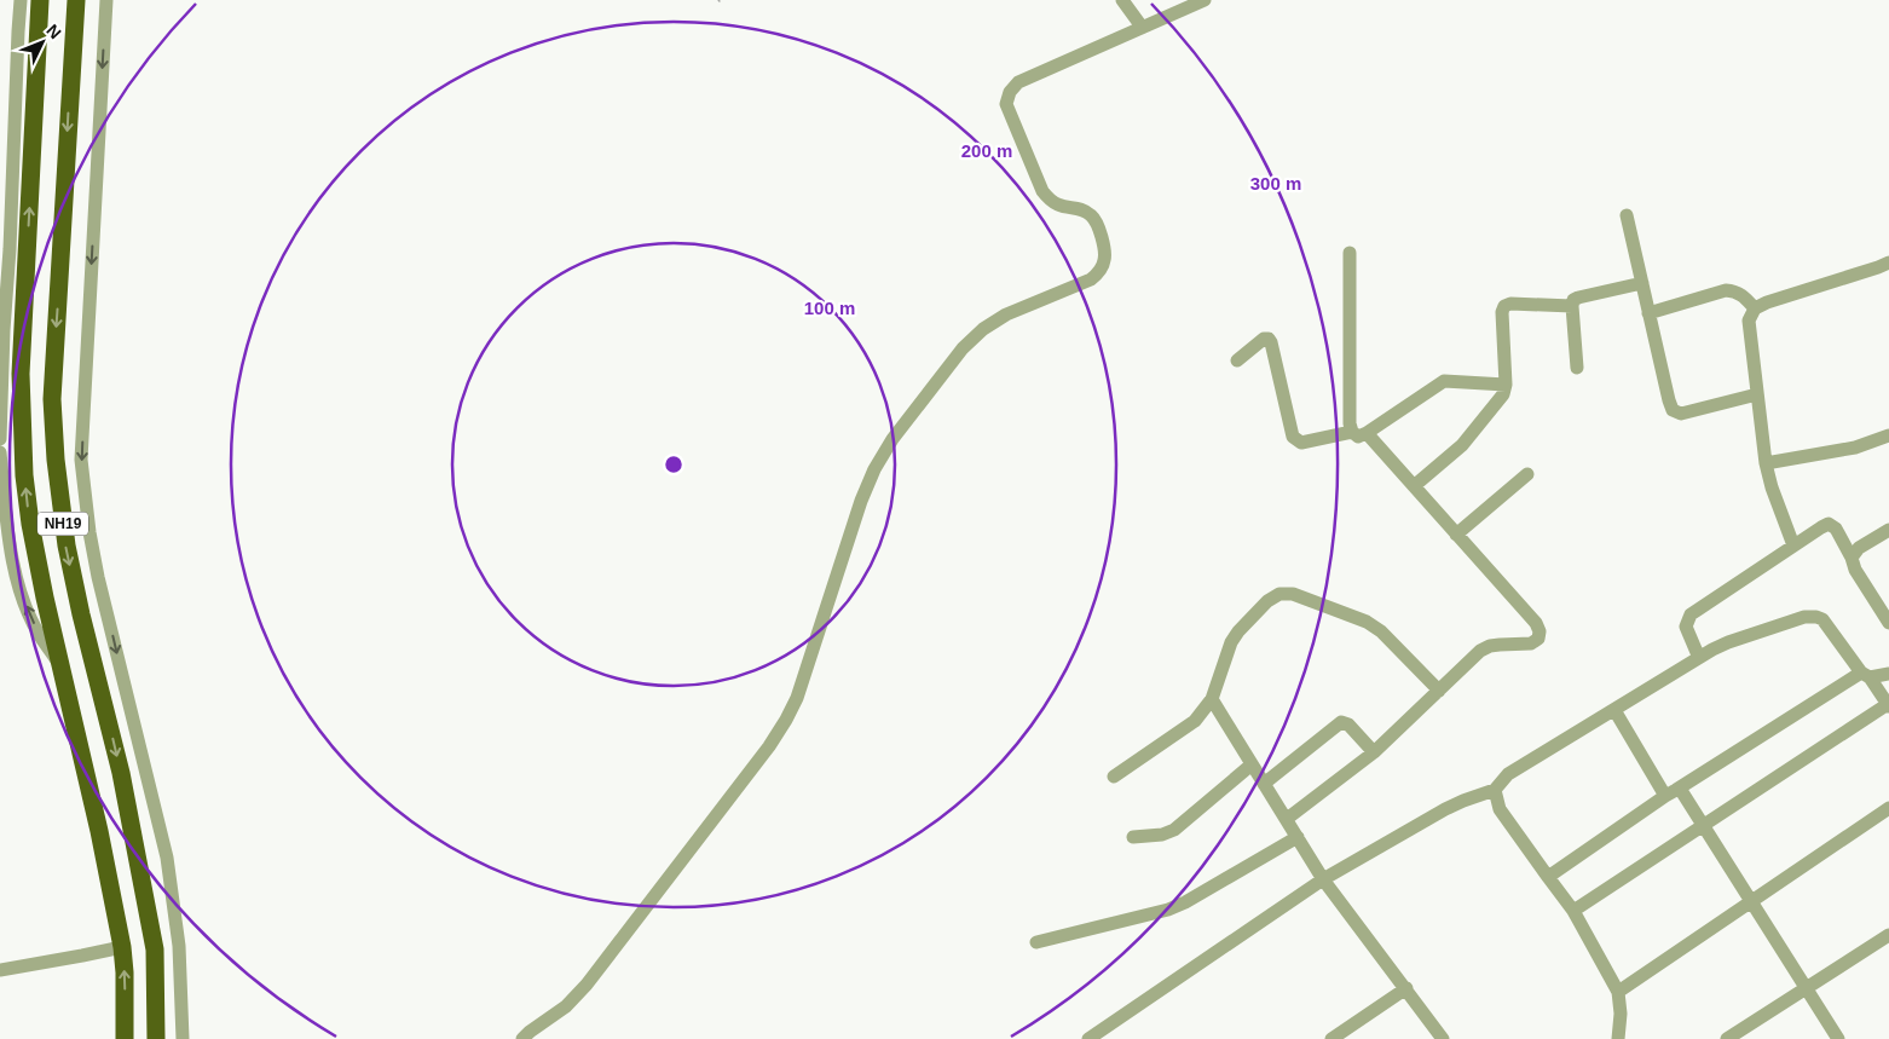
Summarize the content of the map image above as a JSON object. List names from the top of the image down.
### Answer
{
  "streets": {
    "highway": ["NH19"]
  },
  "north": "top right",
  "rings": ["200 m", "300 m", "100 m"]
}
